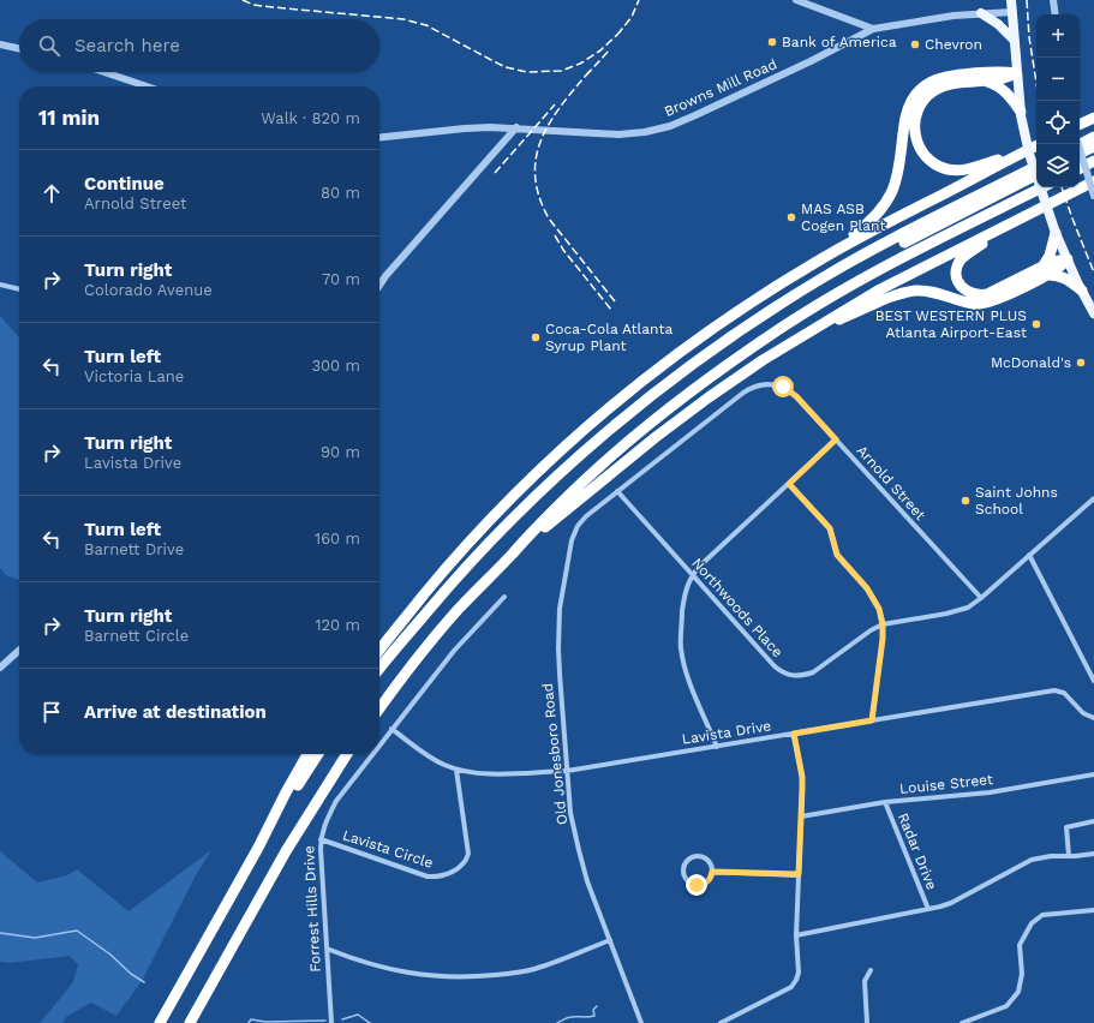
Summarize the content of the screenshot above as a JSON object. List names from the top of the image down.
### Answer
{
  "streets": {
    "street": [
      "Browns Mill Road",
      "Arnold Street",
      "Northwoods Place",
      "Lavista Drive",
      "Old Jonesboro Road",
      "Louise Street",
      "Lavista Circle",
      "Radar Drive",
      "Forrest Hills Drive"
    ]
  },
  "crossings": [
    ["Arnold Street", "Northwoods Place"],
    ["Arnold Street", "Old Jonesboro Road"],
    ["Northwoods Place", "Old Jonesboro Road"],
    ["Lavista Drive", "Old Jonesboro Road"],
    ["Lavista Drive", "Lavista Circle"],
    ["Lavista Drive", "Forrest Hills Drive"],
    ["Louise Street", "Radar Drive"],
    ["Lavista Circle", "Forrest Hills Drive"]
  ],
  "places": [
    "Bank of America",
    "Chevron",
    "MAS ASB Cogen Plant",
    "BEST WESTERN PLUS Atlanta Airport-East",
    "Coca-Cola Atlanta Syrup Plant",
    "McDonald's",
    "Saint Johns School"
  ],
  "page": {
    "map_buttons": ["+", "−"],
    "search": "Search here",
    "heading": ["11 min", "Walk · 820 m"],
    "list": [
      ["Continue", "Arnold Street", "80 m"],
      ["Turn right", "Colorado Avenue", "70 m"],
      ["Turn left", "Victoria Lane", "300 m"],
      ["Turn right", "Lavista Drive", "90 m"],
      ["Turn left", "Barnett Drive", "160 m"],
      ["Turn right", "Barnett Circle", "120 m"],
      "Arrive at destination"
    ]
  }
}
